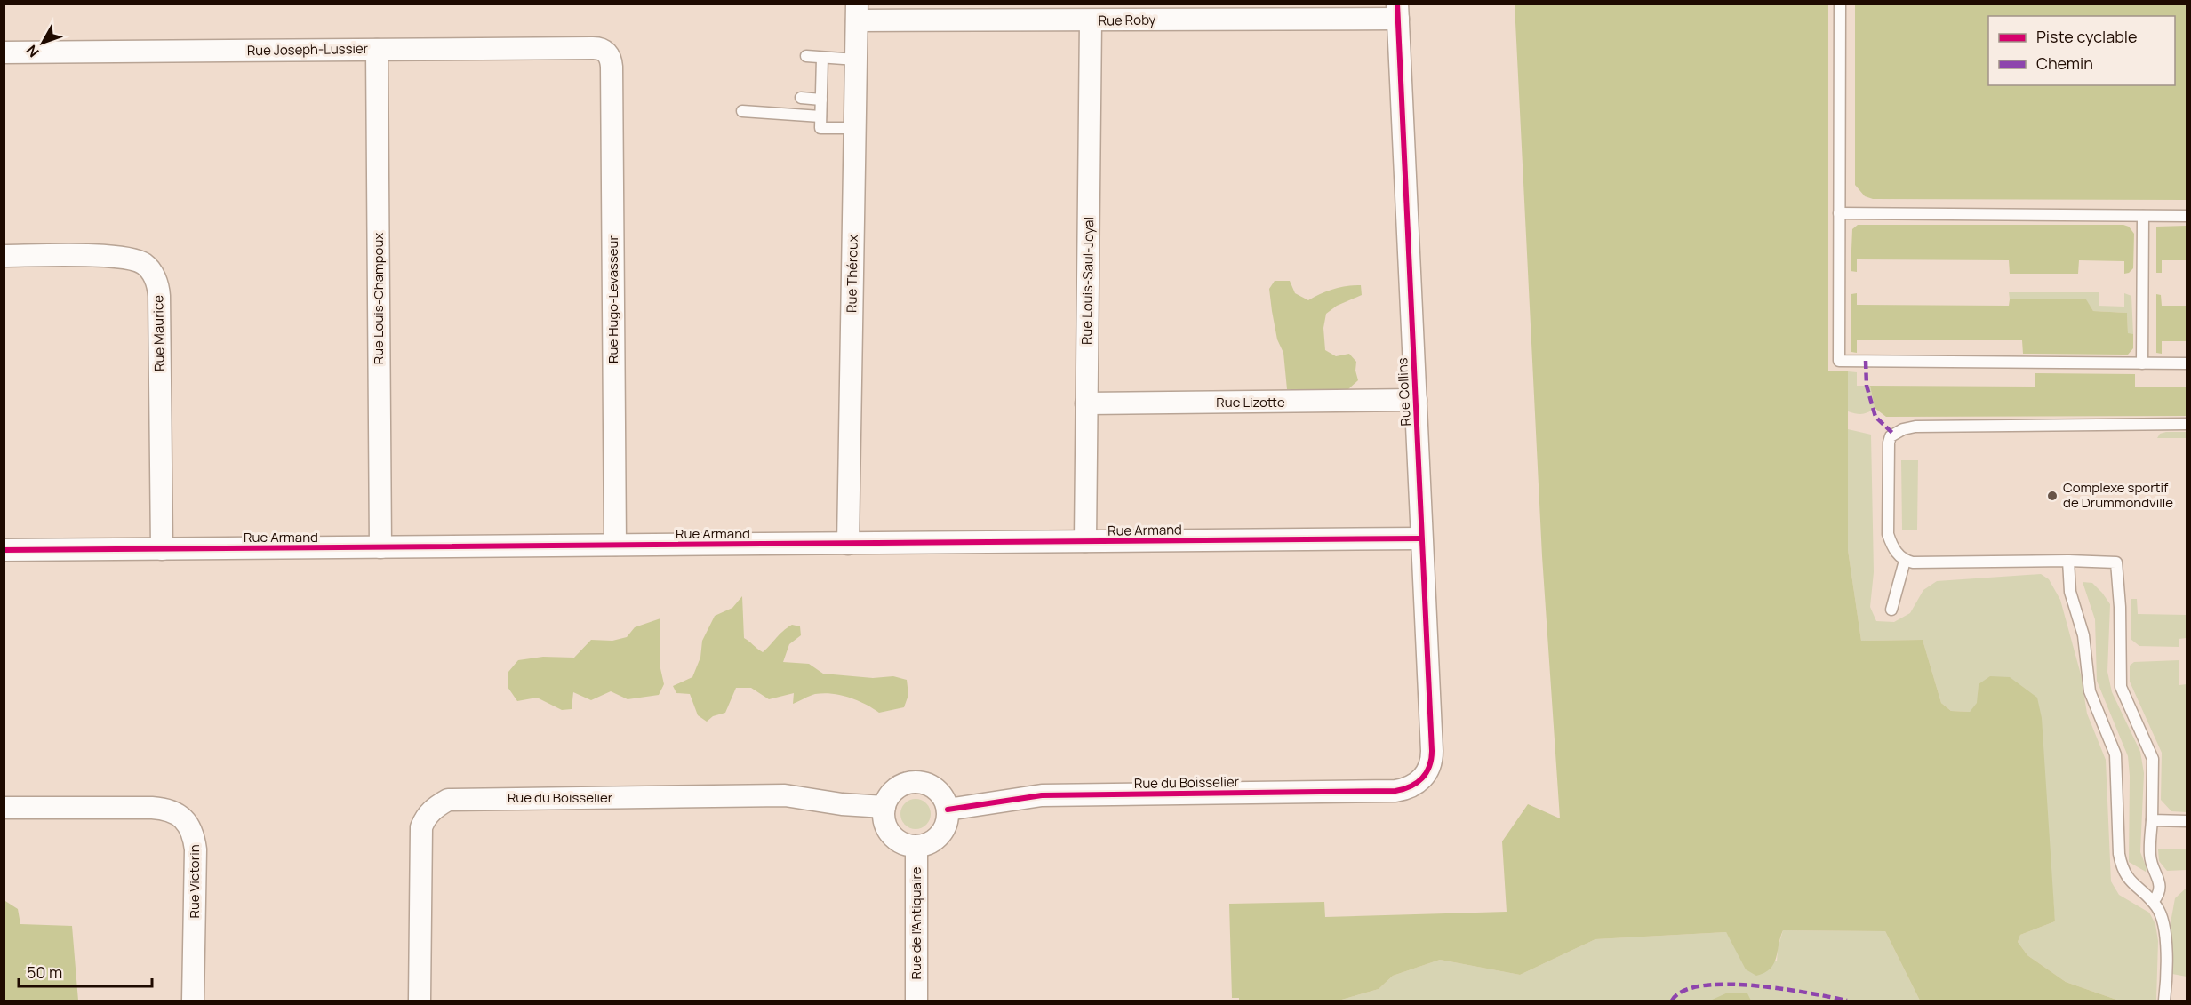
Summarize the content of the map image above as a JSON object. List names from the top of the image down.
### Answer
{
  "streets": {
    "street": [
      "Rue Roby",
      "Rue Joseph-Lussier",
      "Rue Théroux",
      "Rue Louis-Saul-Joyal",
      "Rue Louis-Champoux",
      "Rue Hugo-Levasseur",
      "Rue Maurice",
      "Rue Collins",
      "Rue Lizotte",
      "Rue Armand",
      "Rue du Boisselier",
      "Rue Victorin",
      "Rue de l'Antiquaire"
    ]
  },
  "crossings": [
    ["Rue Roby", "Rue Théroux"],
    ["Rue Roby", "Rue Louis-Saul-Joyal"],
    ["Rue Roby", "Rue Collins"],
    ["Rue Joseph-Lussier", "Rue Louis-Champoux"],
    ["Rue Joseph-Lussier", "Rue Hugo-Levasseur"],
    ["Rue Théroux", "Rue Armand"],
    ["Rue Louis-Saul-Joyal", "Rue Lizotte"],
    ["Rue Louis-Saul-Joyal", "Rue Armand"],
    ["Rue Louis-Champoux", "Rue Armand"],
    ["Rue Hugo-Levasseur", "Rue Armand"],
    ["Rue Maurice", "Rue Armand"],
    ["Rue Collins", "Rue Lizotte"],
    ["Rue Collins", "Rue Armand"],
    ["Rue Collins", "Rue du Boisselier"],
    ["Rue du Boisselier", "Rue de l'Antiquaire"]
  ],
  "places": ["Complexe sportif de Drummondville"],
  "legend": ["Piste cyclable", "Chemin"],
  "scale_bar": "50 m",
  "north": "bottom left"
}
